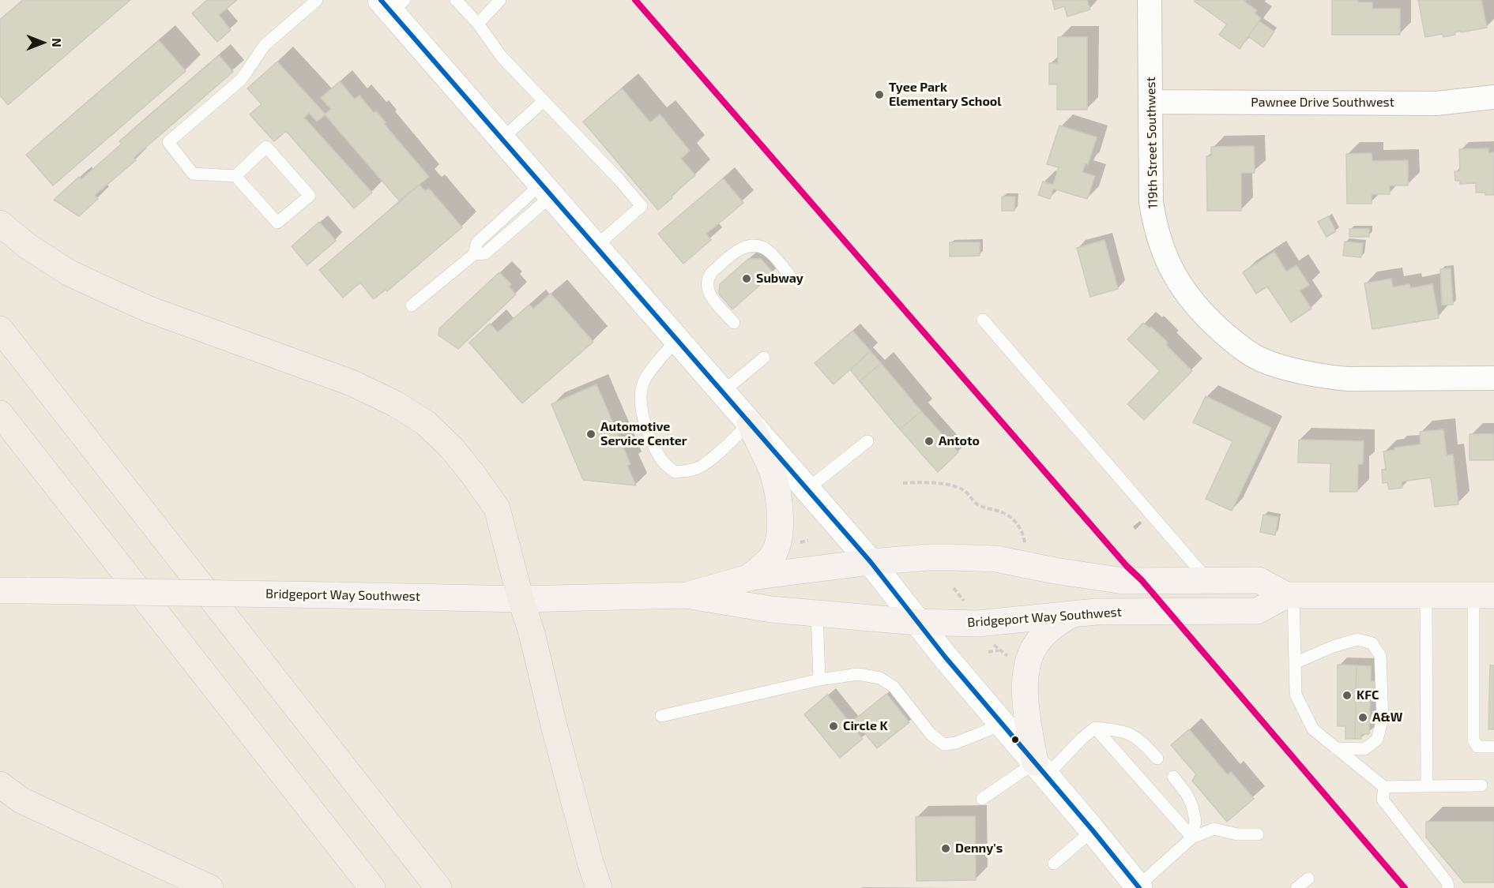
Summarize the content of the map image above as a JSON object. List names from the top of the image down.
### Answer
{
  "streets": {
    "main road": ["Bridgeport Way Southwest"],
    "street": ["Pawnee Drive Southwest", "119th Street Southwest"]
  },
  "crossings": [
    ["Pawnee Drive Southwest", "119th Street Southwest"]
  ],
  "places": [
    "Tyee Park Elementary School",
    "Subway",
    "Automotive Service Center",
    "Antoto",
    "KFC",
    "A&W",
    "Circle K",
    "Denny's"
  ],
  "north": "right"
}
